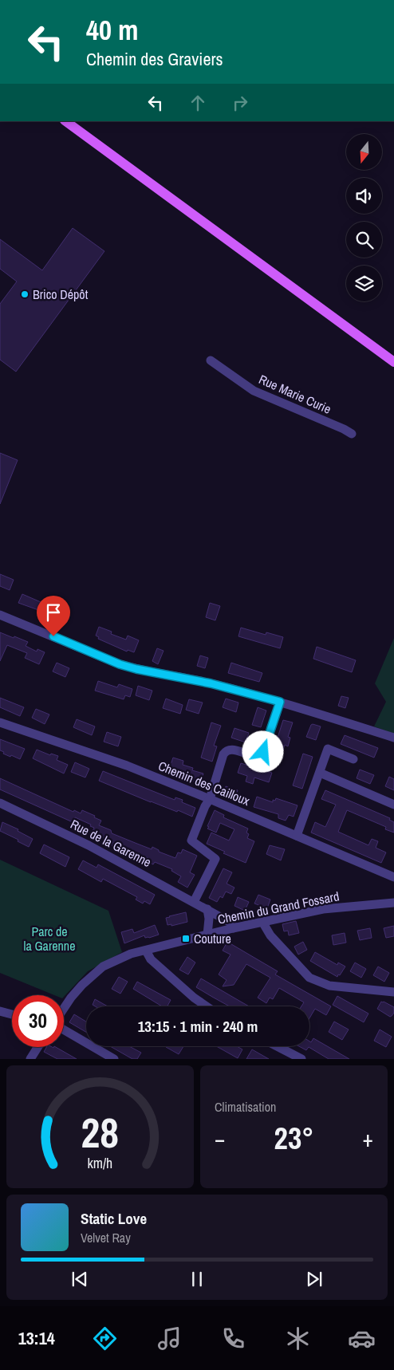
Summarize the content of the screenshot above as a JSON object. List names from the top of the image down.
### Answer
{
  "streets": {
    "street": [
      "Rue Marie Curie",
      "Chemin des Cailloux",
      "Rue de la Garenne",
      "Chemin du Grand Fossard"
    ]
  },
  "crossings": [
    ["Rue de la Garenne", "Chemin du Grand Fossard"]
  ],
  "parks": ["Parc de la Garenne"],
  "places": {
    "other": ["Brico Dépôt"],
    "transit": ["Couture"]
  },
  "north": "bottom",
  "page": {
    "turn": ["40 m", "Chemin des Graviers"],
    "limit": "30",
    "trip": "13:15 · 1 min · 240 m",
    "tile": "Climatisation",
    "heat": ["−", "23°", "+"],
    "song": ["Static Love", "Velvet Ray"],
    "tabs": "13:14",
    "gauge": ["28", "km/h"]
  }
}
